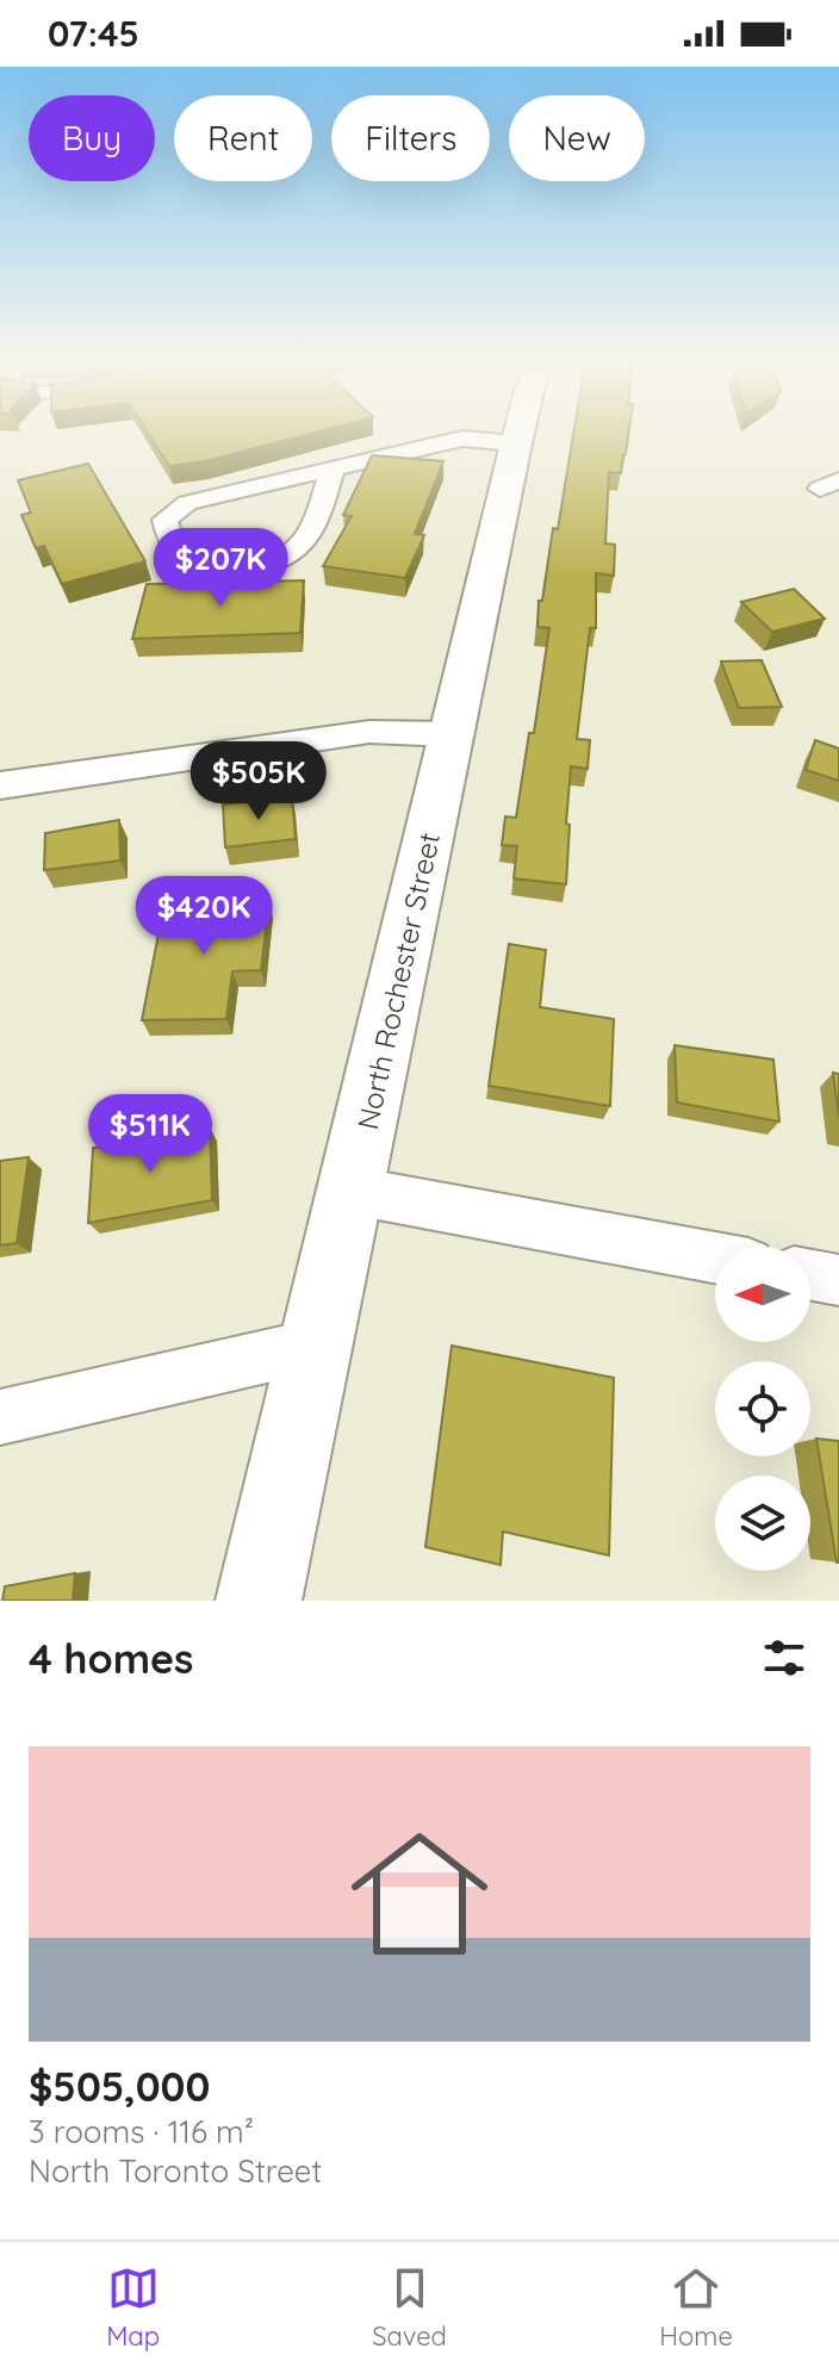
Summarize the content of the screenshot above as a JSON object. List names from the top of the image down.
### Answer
{
  "streets": {
    "street": ["North Rochester Street"]
  },
  "north": "left",
  "page": {
    "status": "07:45",
    "chip": [
      "Buy",
      "Rent",
      "Filters",
      "New"
    ],
    "price": [
      "$207K",
      "$505K",
      "$420K",
      "$511K"
    ],
    "heading": "4 homes",
    "list": [
      {
        "name": "$505,000",
        "note": "3 rooms · 116 m² · North Toronto Street"
      }
    ],
    "tabs": ["Map", "Saved", "Home"]
  }
}
